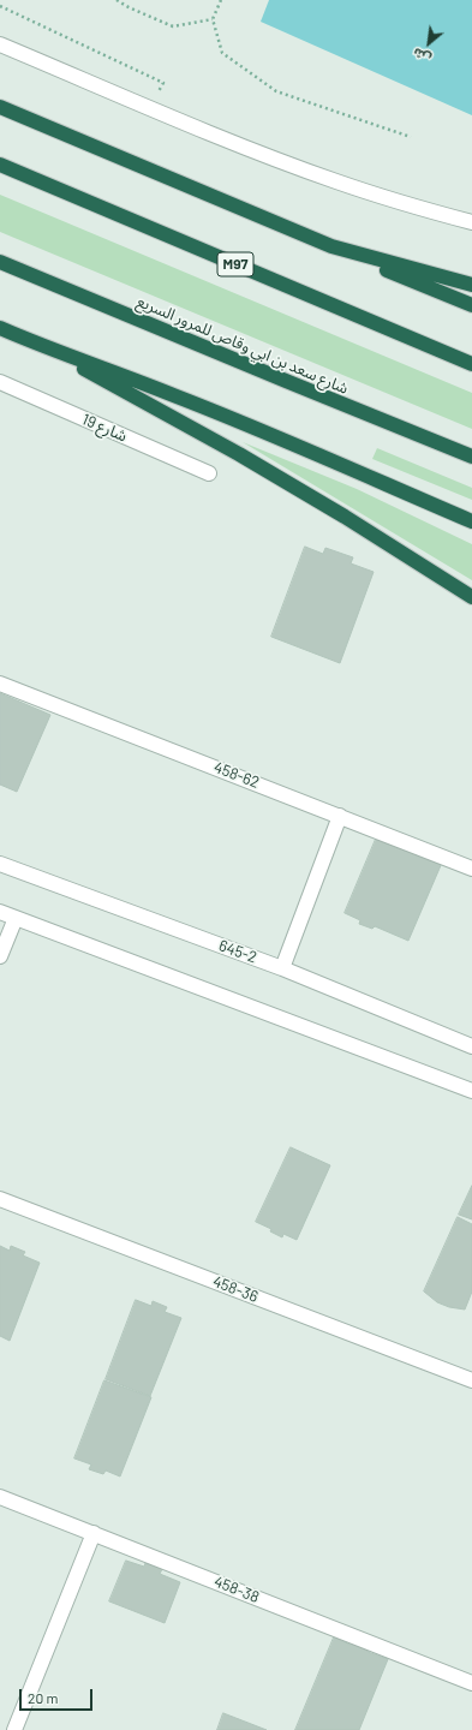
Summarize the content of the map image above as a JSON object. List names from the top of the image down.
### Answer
{
  "streets": {
    "highway": ["M97", "شارع سعد بن ابي وقاص للمرور السريع"],
    "street": [
      "شارع 19",
      "458-62",
      "645-2",
      "458-36",
      "458-38"
    ]
  },
  "scale_bar": "20 m",
  "north": "bottom left"
}
